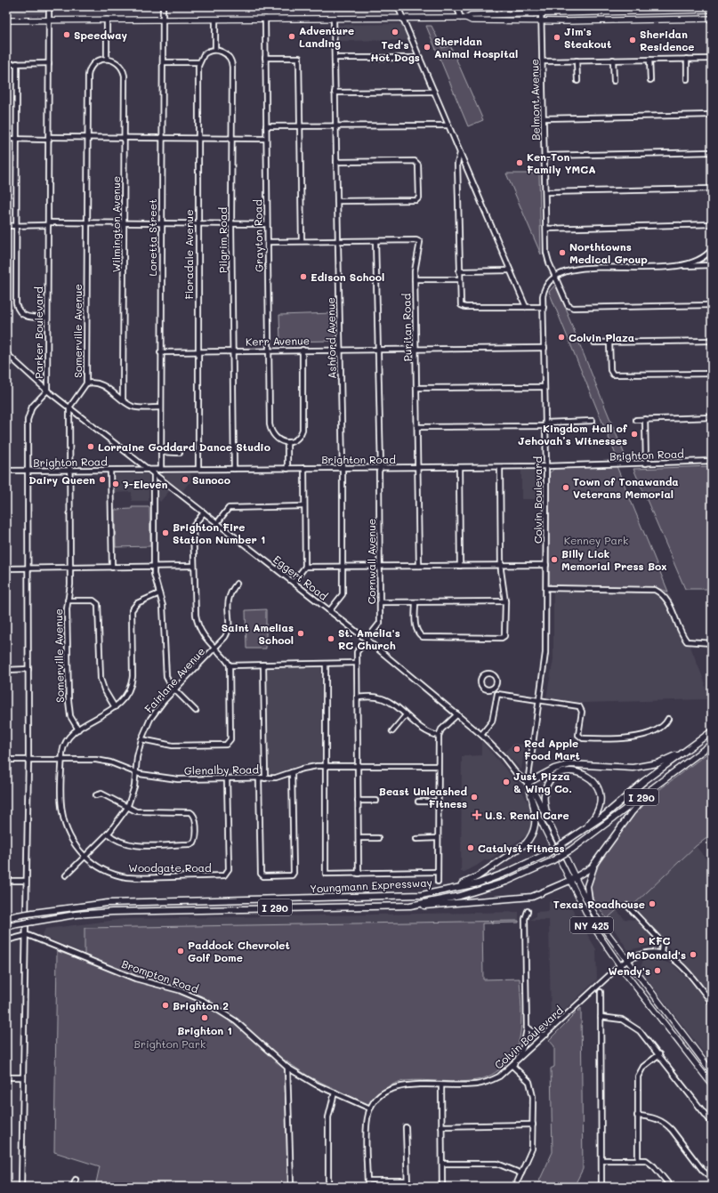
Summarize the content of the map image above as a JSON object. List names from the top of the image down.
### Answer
{
  "streets": {
    "highway": ["I 290", "Youngmann Expressway"],
    "main road": ["NY 425"],
    "street": [
      "Belmont Avenue",
      "Wilmington Avenue",
      "Grayton Road",
      "Loretta Street",
      "Pilgrim Road",
      "Floradale Avenue",
      "Puritan Road",
      "Somerville Avenue",
      "Parker Boulevard",
      "Ashford Avenue",
      "Kerr Avenue",
      "Brighton Road",
      "Colvin Boulevard",
      "Cornwall Avenue",
      "Eggert Road",
      "Fairlane Avenue",
      "Glenalby Road",
      "Woodgate Road",
      "Brompton Road"
    ]
  },
  "crossings": [
    ["Belmont Avenue", "Colvin Boulevard"],
    ["Wilmington Avenue", "Somerville Avenue"],
    ["Grayton Road", "Puritan Road"],
    ["Grayton Road", "Kerr Avenue"],
    ["Loretta Street", "Kerr Avenue"],
    ["Loretta Street", "Brighton Road"],
    ["Pilgrim Road", "Kerr Avenue"],
    ["Pilgrim Road", "Brighton Road"],
    ["Floradale Avenue", "Kerr Avenue"],
    ["Floradale Avenue", "Brighton Road"],
    ["Puritan Road", "Ashford Avenue"],
    ["Puritan Road", "Kerr Avenue"],
    ["Puritan Road", "Brighton Road"],
    ["Puritan Road", "Cornwall Avenue"],
    ["Somerville Avenue", "Brighton Road"],
    ["Somerville Avenue", "Eggert Road"],
    ["Somerville Avenue", "Woodgate Road"],
    ["Parker Boulevard", "Brighton Road"],
    ["Parker Boulevard", "Eggert Road"],
    ["Parker Boulevard", "Glenalby Road"],
    ["Parker Boulevard", "Brompton Road"],
    ["Ashford Avenue", "Kerr Avenue"],
    ["Ashford Avenue", "Brighton Road"],
    ["Ashford Avenue", "Eggert Road"],
    ["Kerr Avenue", "Colvin Boulevard"],
    ["Kerr Avenue", "Cornwall Avenue"],
    ["Brighton Road", "Colvin Boulevard"],
    ["Brighton Road", "Cornwall Avenue"],
    ["Brighton Road", "Eggert Road"],
    ["Colvin Boulevard", "Eggert Road"],
    ["Colvin Boulevard", "NY 425"],
    ["Colvin Boulevard", "Brompton Road"],
    ["Cornwall Avenue", "Eggert Road"],
    ["Cornwall Avenue", "Glenalby Road"],
    ["Eggert Road", "NY 425"],
    ["Fairlane Avenue", "Glenalby Road"],
    ["Fairlane Avenue", "Woodgate Road"],
    ["Glenalby Road", "Woodgate Road"]
  ],
  "parks": ["Kenney Park", "Brighton Park"],
  "places": {
    "other": [
      "Ted's Hot Dogs",
      "Speedway",
      "Adventure Landing",
      "Jim's Steakout",
      "Sheridan Residence",
      "Sheridan Animal Hospital",
      "Ken-Ton Family YMCA",
      "Northtowns Medical Group",
      "Edison School",
      "Colvin Plaza",
      "Kingdom Hall of Jehovah’s Witnesses",
      "Lorraine Goddard Dance Studio",
      "Dairy Queen",
      "Sunoco",
      "7-Eleven",
      "Town of Tonawanda Veterans Memorial",
      "Brighton Fire Station Number 1",
      "Billy Lick Memorial Press Box",
      "Saint Amelias School",
      "St. Amelia's RC Church",
      "Red Apple Food Mart",
      "Just Pizza & Wing Co.",
      "Beast Unleashed Fitness",
      "Catalyst Fitness",
      "Texas Roadhouse",
      "KFC",
      "Paddock Chevrolet Golf Dome",
      "McDonald's",
      "Wendy's",
      "Brighton 2",
      "Brighton 1"
    ],
    "health": ["U.S. Renal Care"]
  }
}
